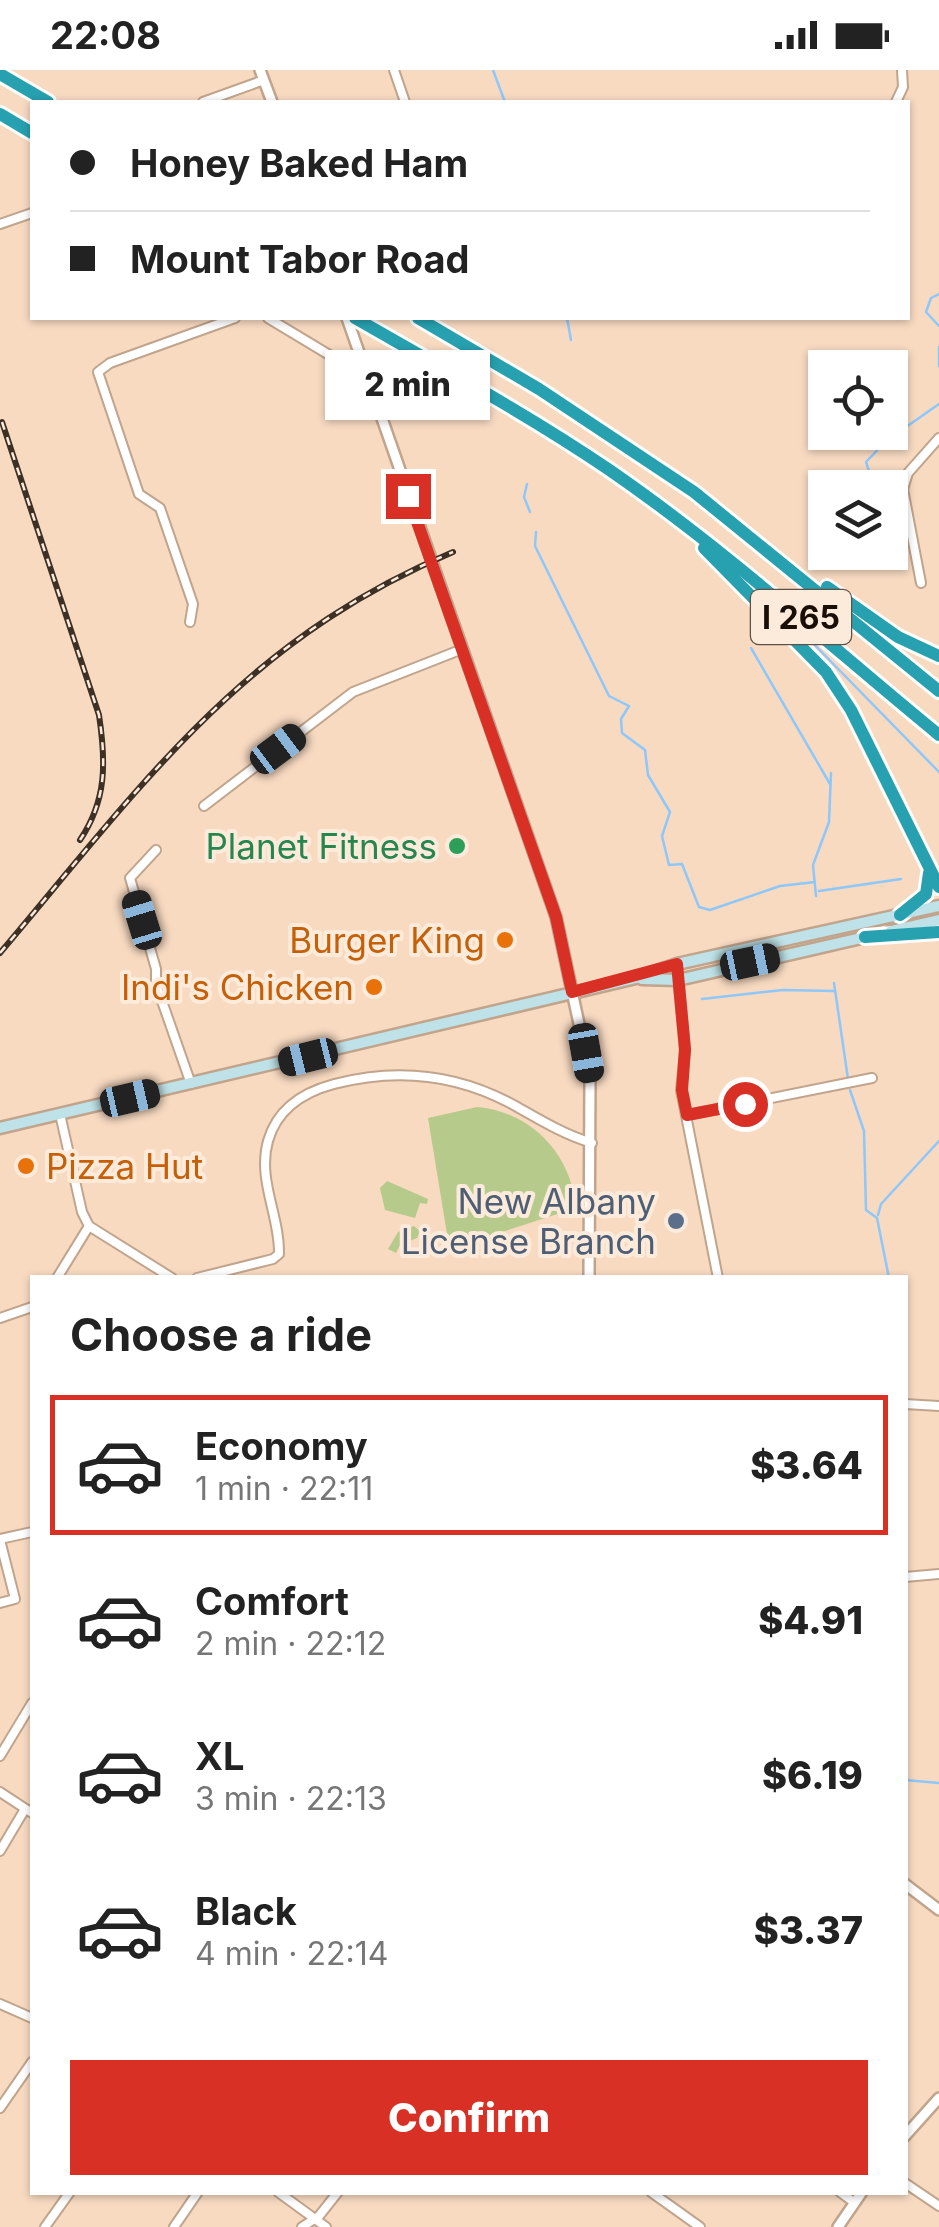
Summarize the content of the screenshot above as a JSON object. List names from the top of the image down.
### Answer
{
  "streets": {
    "highway": ["I 265"]
  },
  "places": [
    "Planet Fitness",
    "Burger King",
    "Indi's Chicken",
    "Pizza Hut",
    "New Albany License Branch"
  ],
  "page": {
    "status": "22:08",
    "banner": ["Honey Baked Ham", "Mount Tabor Road"],
    "bubble": "2 min",
    "heading": "Choose a ride",
    "list": [
      {
        "name": "Economy",
        "note": "1 min · 22:11",
        "value": "$3.64"
      },
      {
        "name": "Comfort",
        "note": "2 min · 22:12",
        "value": "$4.91"
      },
      {
        "name": "XL",
        "note": "3 min · 22:13",
        "value": "$6.19"
      },
      {
        "name": "Black",
        "note": "4 min · 22:14",
        "value": "$3.37"
      }
    ],
    "buttons": "Confirm"
  }
}
